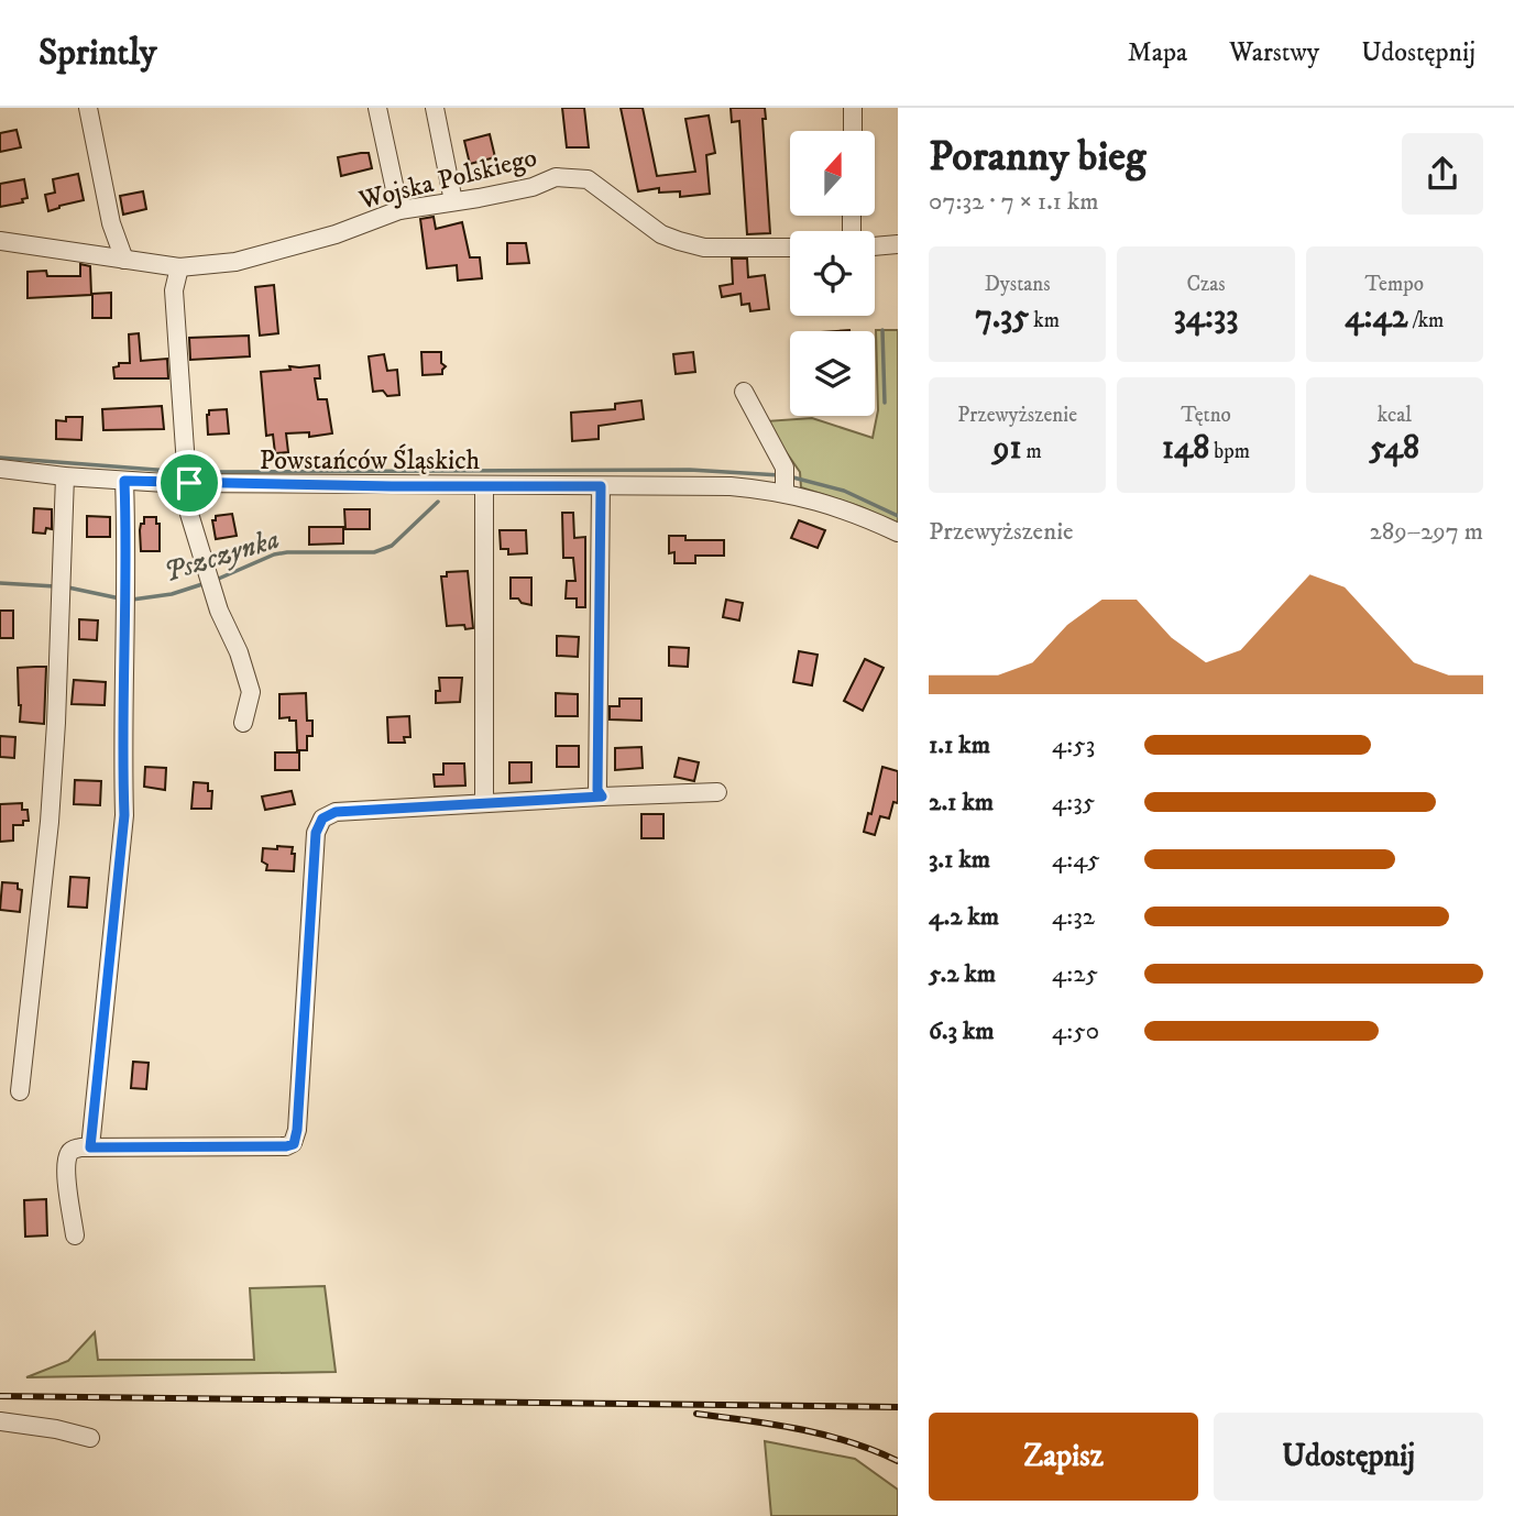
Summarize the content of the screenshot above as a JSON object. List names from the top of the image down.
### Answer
{
  "streets": {
    "street": ["Wojska Polskiego", "Powstańców Śląskich"]
  },
  "water": ["Pszczynka"],
  "north": "top",
  "page": {
    "header": "Sprintly",
    "nav": ["Mapa", "Warstwy", "Udostępnij"],
    "heading": ["Poranny bieg", "07:32 · 7 × 1.1 km"],
    "stats": [
      ["Dystans", "7.35 km"],
      ["Czas", "34:33"],
      ["Tempo", "4:42 /km"],
      ["Przewyższenie", "91 m"],
      ["Tętno", "148 bpm"],
      ["kcal", "548"]
    ],
    "chart": ["Przewyższenie", "289–297 m"],
    "list": [
      {
        "name": "1.1 km",
        "note": "4:53"
      },
      {
        "name": "2.1 km",
        "note": "4:35"
      },
      {
        "name": "3.1 km",
        "note": "4:45"
      },
      {
        "name": "4.2 km",
        "note": "4:32"
      },
      {
        "name": "5.2 km",
        "note": "4:25"
      },
      {
        "name": "6.3 km",
        "note": "4:50"
      }
    ],
    "buttons": ["Zapisz", "Udostępnij"]
  }
}
